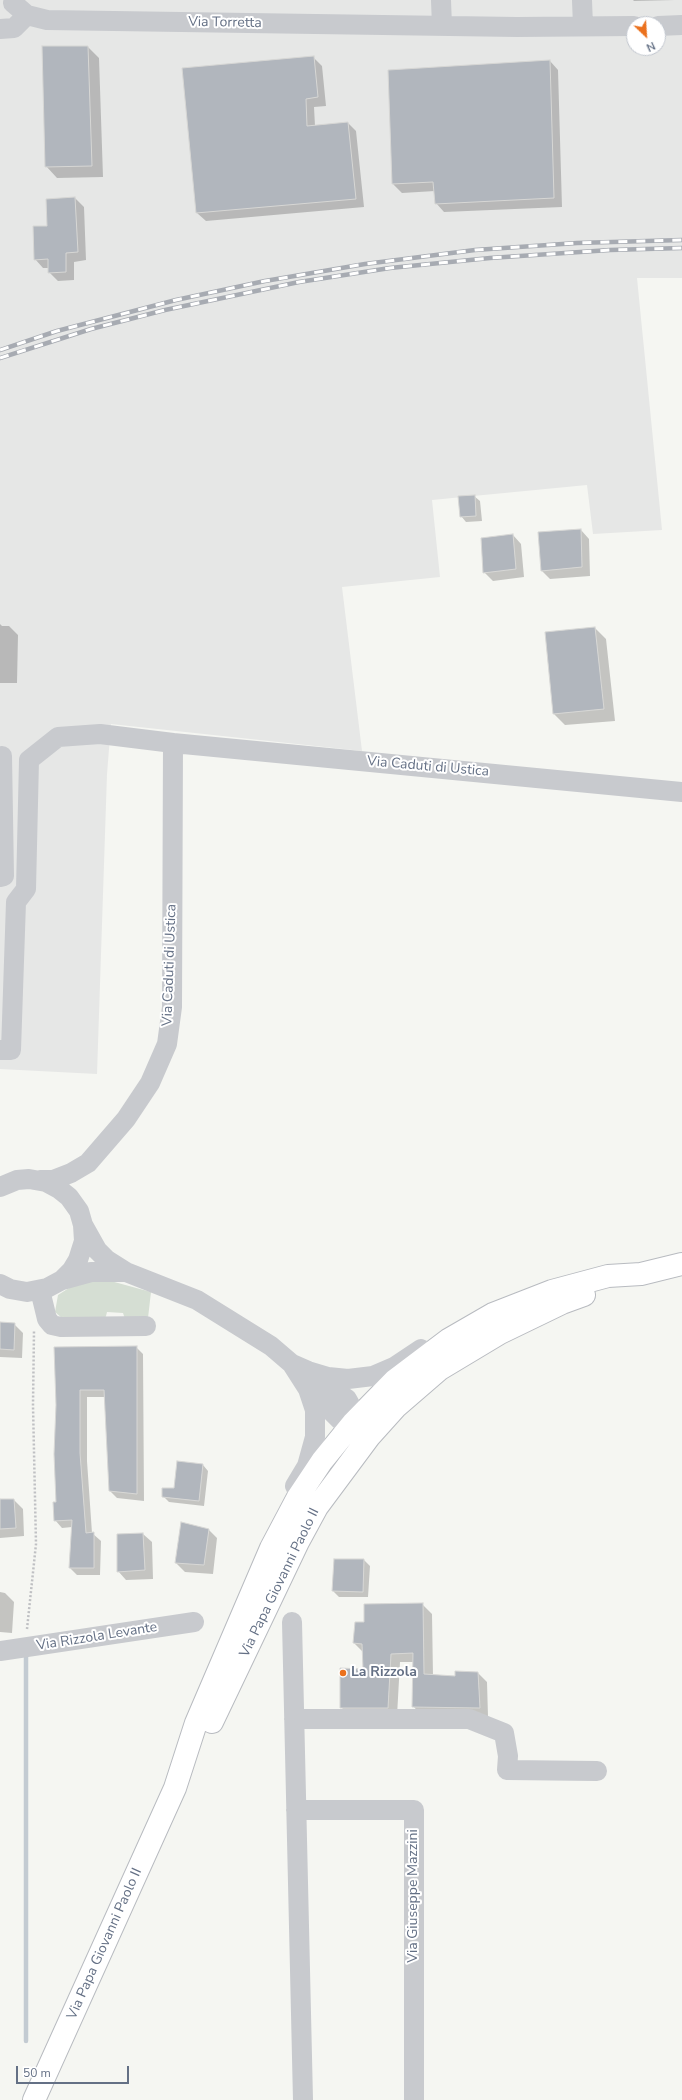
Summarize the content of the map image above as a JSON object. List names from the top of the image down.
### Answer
{
  "streets": {
    "main road": ["Via Papa Giovanni Paolo II"],
    "street": [
      "Via Torretta",
      "Via Caduti di Ustica",
      "Via Rizzola Levante",
      "Via Giuseppe Mazzini"
    ]
  },
  "places": ["La Rizzola"],
  "scale_bar": "50 m",
  "north": "bottom right"
}
